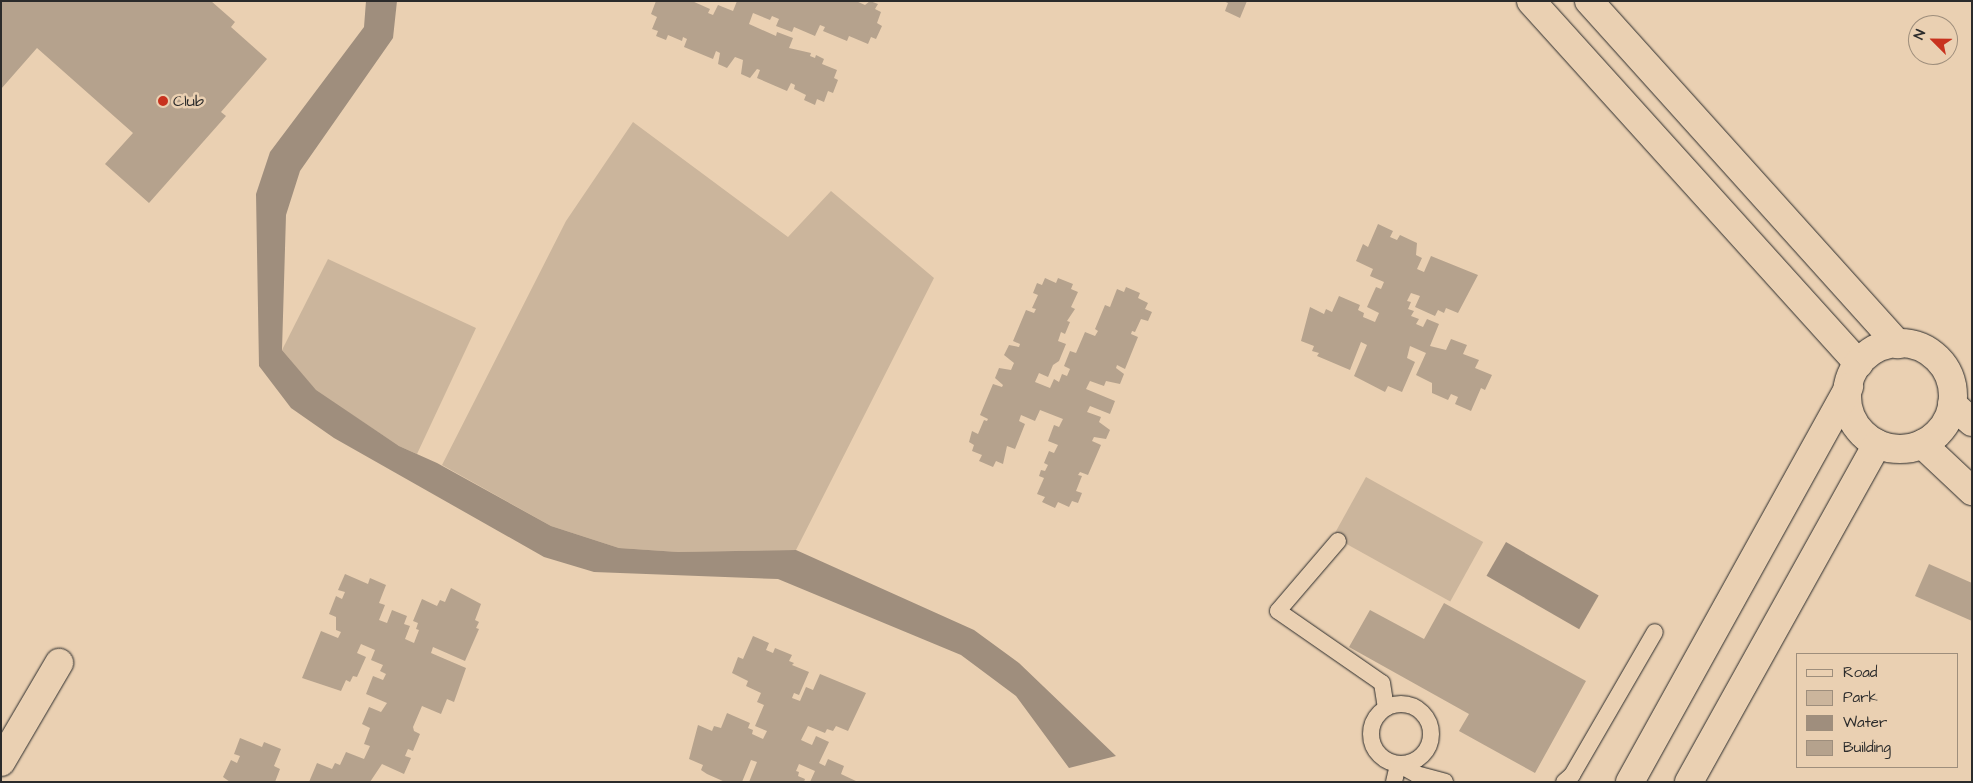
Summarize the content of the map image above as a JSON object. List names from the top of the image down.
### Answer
{
  "places": ["Club"],
  "legend": [
    "Road",
    "Park",
    "Water",
    "Building"
  ],
  "north": "top left"
}
